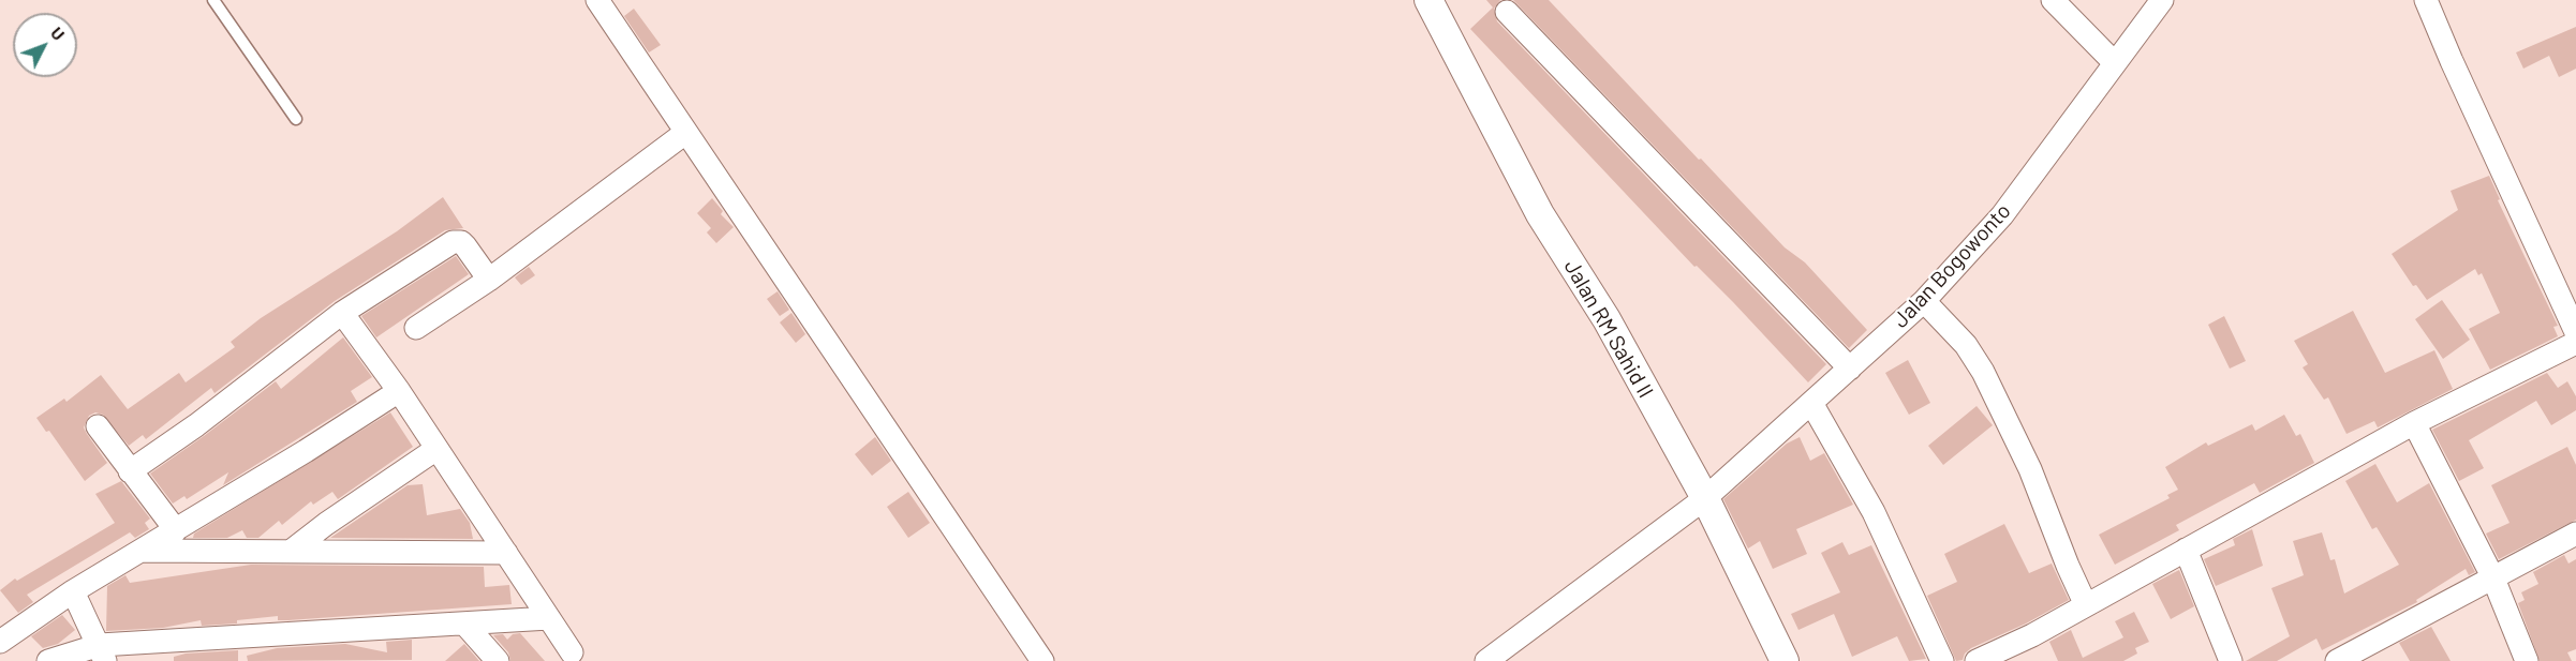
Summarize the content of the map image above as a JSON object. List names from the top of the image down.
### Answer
{
  "streets": {
    "street": ["Jalan Bogowonto", "Jalan RM Sahid II"]
  },
  "crossings": [
    ["Jalan Bogowonto", "Jalan RM Sahid II"]
  ],
  "north": "top right"
}
